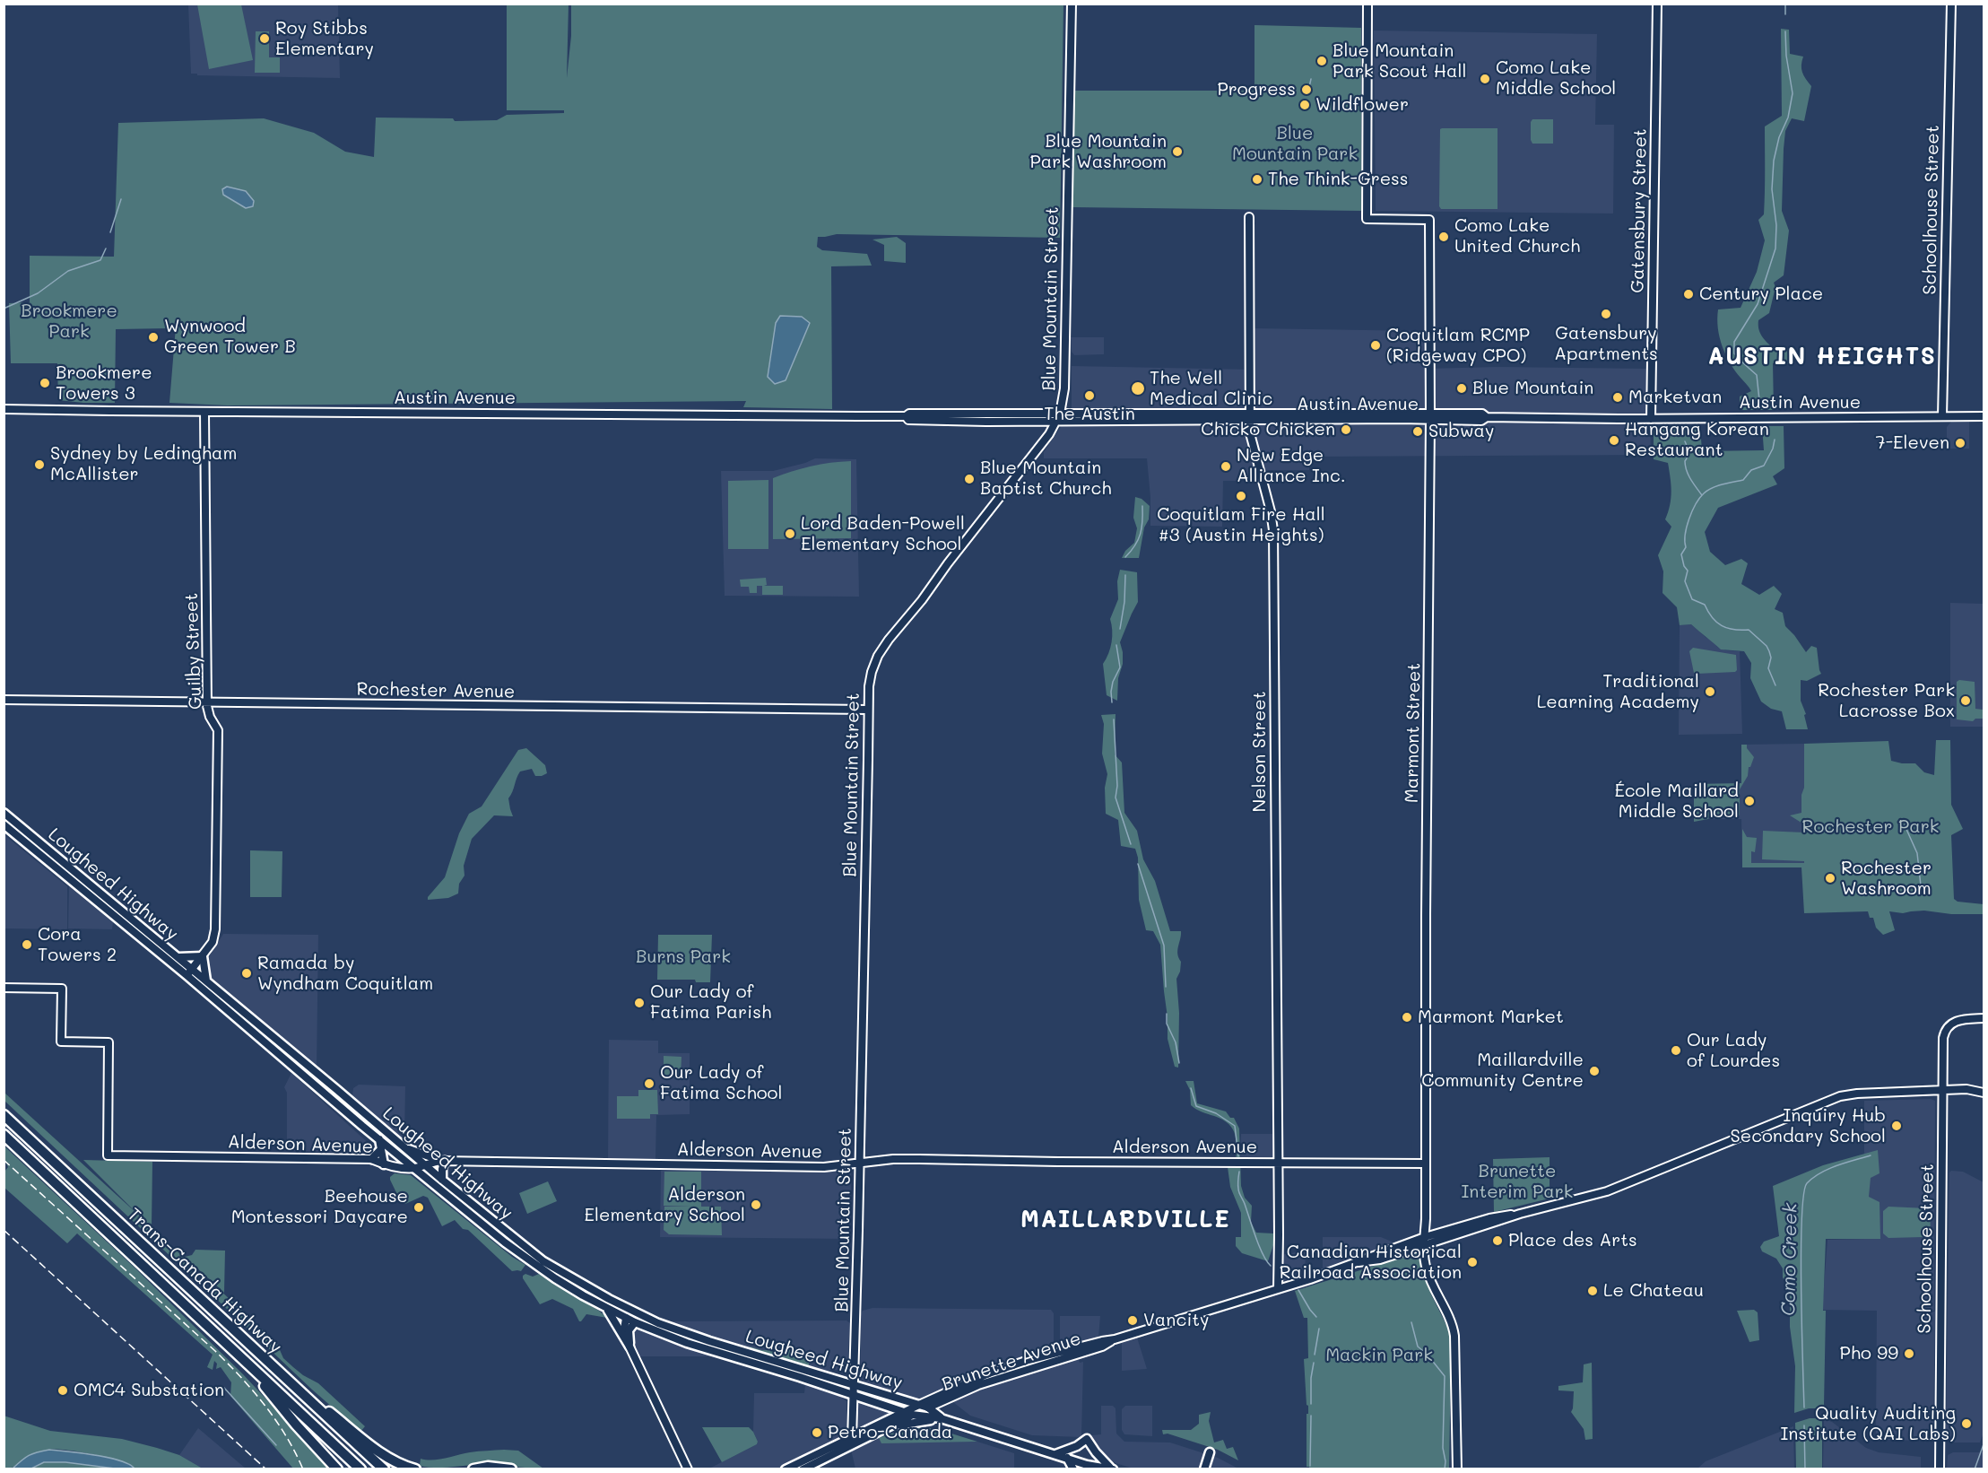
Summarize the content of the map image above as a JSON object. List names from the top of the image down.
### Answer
{
  "streets": {
    "highway": ["Trans-Canada Highway"],
    "main road": [
      "Schoolhouse Street",
      "Gatensbury Street",
      "Blue Mountain Street",
      "Austin Avenue",
      "Guilby Street",
      "Rochester Avenue",
      "Marmont Street",
      "Nelson Street",
      "Lougheed Highway",
      "Alderson Avenue",
      "Brunette Avenue"
    ]
  },
  "crossings": [
    ["Schoolhouse Street", "Austin Avenue"],
    ["Schoolhouse Street", "Brunette Avenue"],
    ["Gatensbury Street", "Austin Avenue"],
    ["Blue Mountain Street", "Austin Avenue"],
    ["Blue Mountain Street", "Rochester Avenue"],
    ["Blue Mountain Street", "Lougheed Highway"],
    ["Blue Mountain Street", "Alderson Avenue"],
    ["Blue Mountain Street", "Brunette Avenue"],
    ["Austin Avenue", "Guilby Street"],
    ["Austin Avenue", "Marmont Street"],
    ["Austin Avenue", "Nelson Street"],
    ["Guilby Street", "Rochester Avenue"],
    ["Guilby Street", "Lougheed Highway"],
    ["Marmont Street", "Alderson Avenue"],
    ["Marmont Street", "Brunette Avenue"],
    ["Nelson Street", "Alderson Avenue"],
    ["Nelson Street", "Brunette Avenue"],
    ["Lougheed Highway", "Alderson Avenue"],
    ["Lougheed Highway", "Brunette Avenue"]
  ],
  "districts": ["AUSTIN HEIGHTS", "MAILLARDVILLE"],
  "water": ["Como Creek"],
  "parks": [
    "Blue Mountain Park",
    "Brookmere Park",
    "Rochester Park",
    "Burns Park",
    "Brunette Interim Park",
    "Mackin Park"
  ],
  "places": [
    "Roy Stibbs Elementary",
    "Blue Mountain Park Scout Hall",
    "Como Lake Middle School",
    "Progress",
    "Wildflower",
    "Blue Mountain Park Washroom",
    "The Think-Gress",
    "Como Lake United Church",
    "Century Place",
    "Gatensbury Apartments",
    "Wynwood Green Tower B",
    "Coquitlam RCMP (Ridgeway CPO)",
    "Brookmere Towers 3",
    "The Well Medical Clinic",
    "Blue Mountain",
    "The Austin",
    "Marketvan",
    "Chicko Chicken",
    "Subway",
    "Hangang Korean Restaurant",
    "7-Eleven",
    "Sydney by Ledingham McAllister",
    "New Edge Alliance Inc.",
    "Blue Mountain Baptist Church",
    "Coquitlam Fire Hall #3 (Austin Heights)",
    "Lord Baden-Powell Elementary School",
    "Traditional Learning Academy",
    "Rochester Park Lacrosse Box",
    "École Maillard Middle School",
    "Rochester Washroom",
    "Cora Towers 2",
    "Ramada by Wyndham Coquitlam",
    "Our Lady of Fatima Parish",
    "Marmont Market",
    "Our Lady of Lourdes",
    "Maillardville Community Centre",
    "Our Lady of Fatima School",
    "Inquiry Hub Secondary School",
    "Alderson Elementary School",
    "Beehouse Montessori Daycare",
    "Place des Arts",
    "Canadian Historical Railroad Association",
    "Le Chateau",
    "Vancity",
    "Pho 99",
    "OMC4 Substation",
    "Quality Auditing Institute (QAI Labs)",
    "Petro-Canada"
  ]
}
